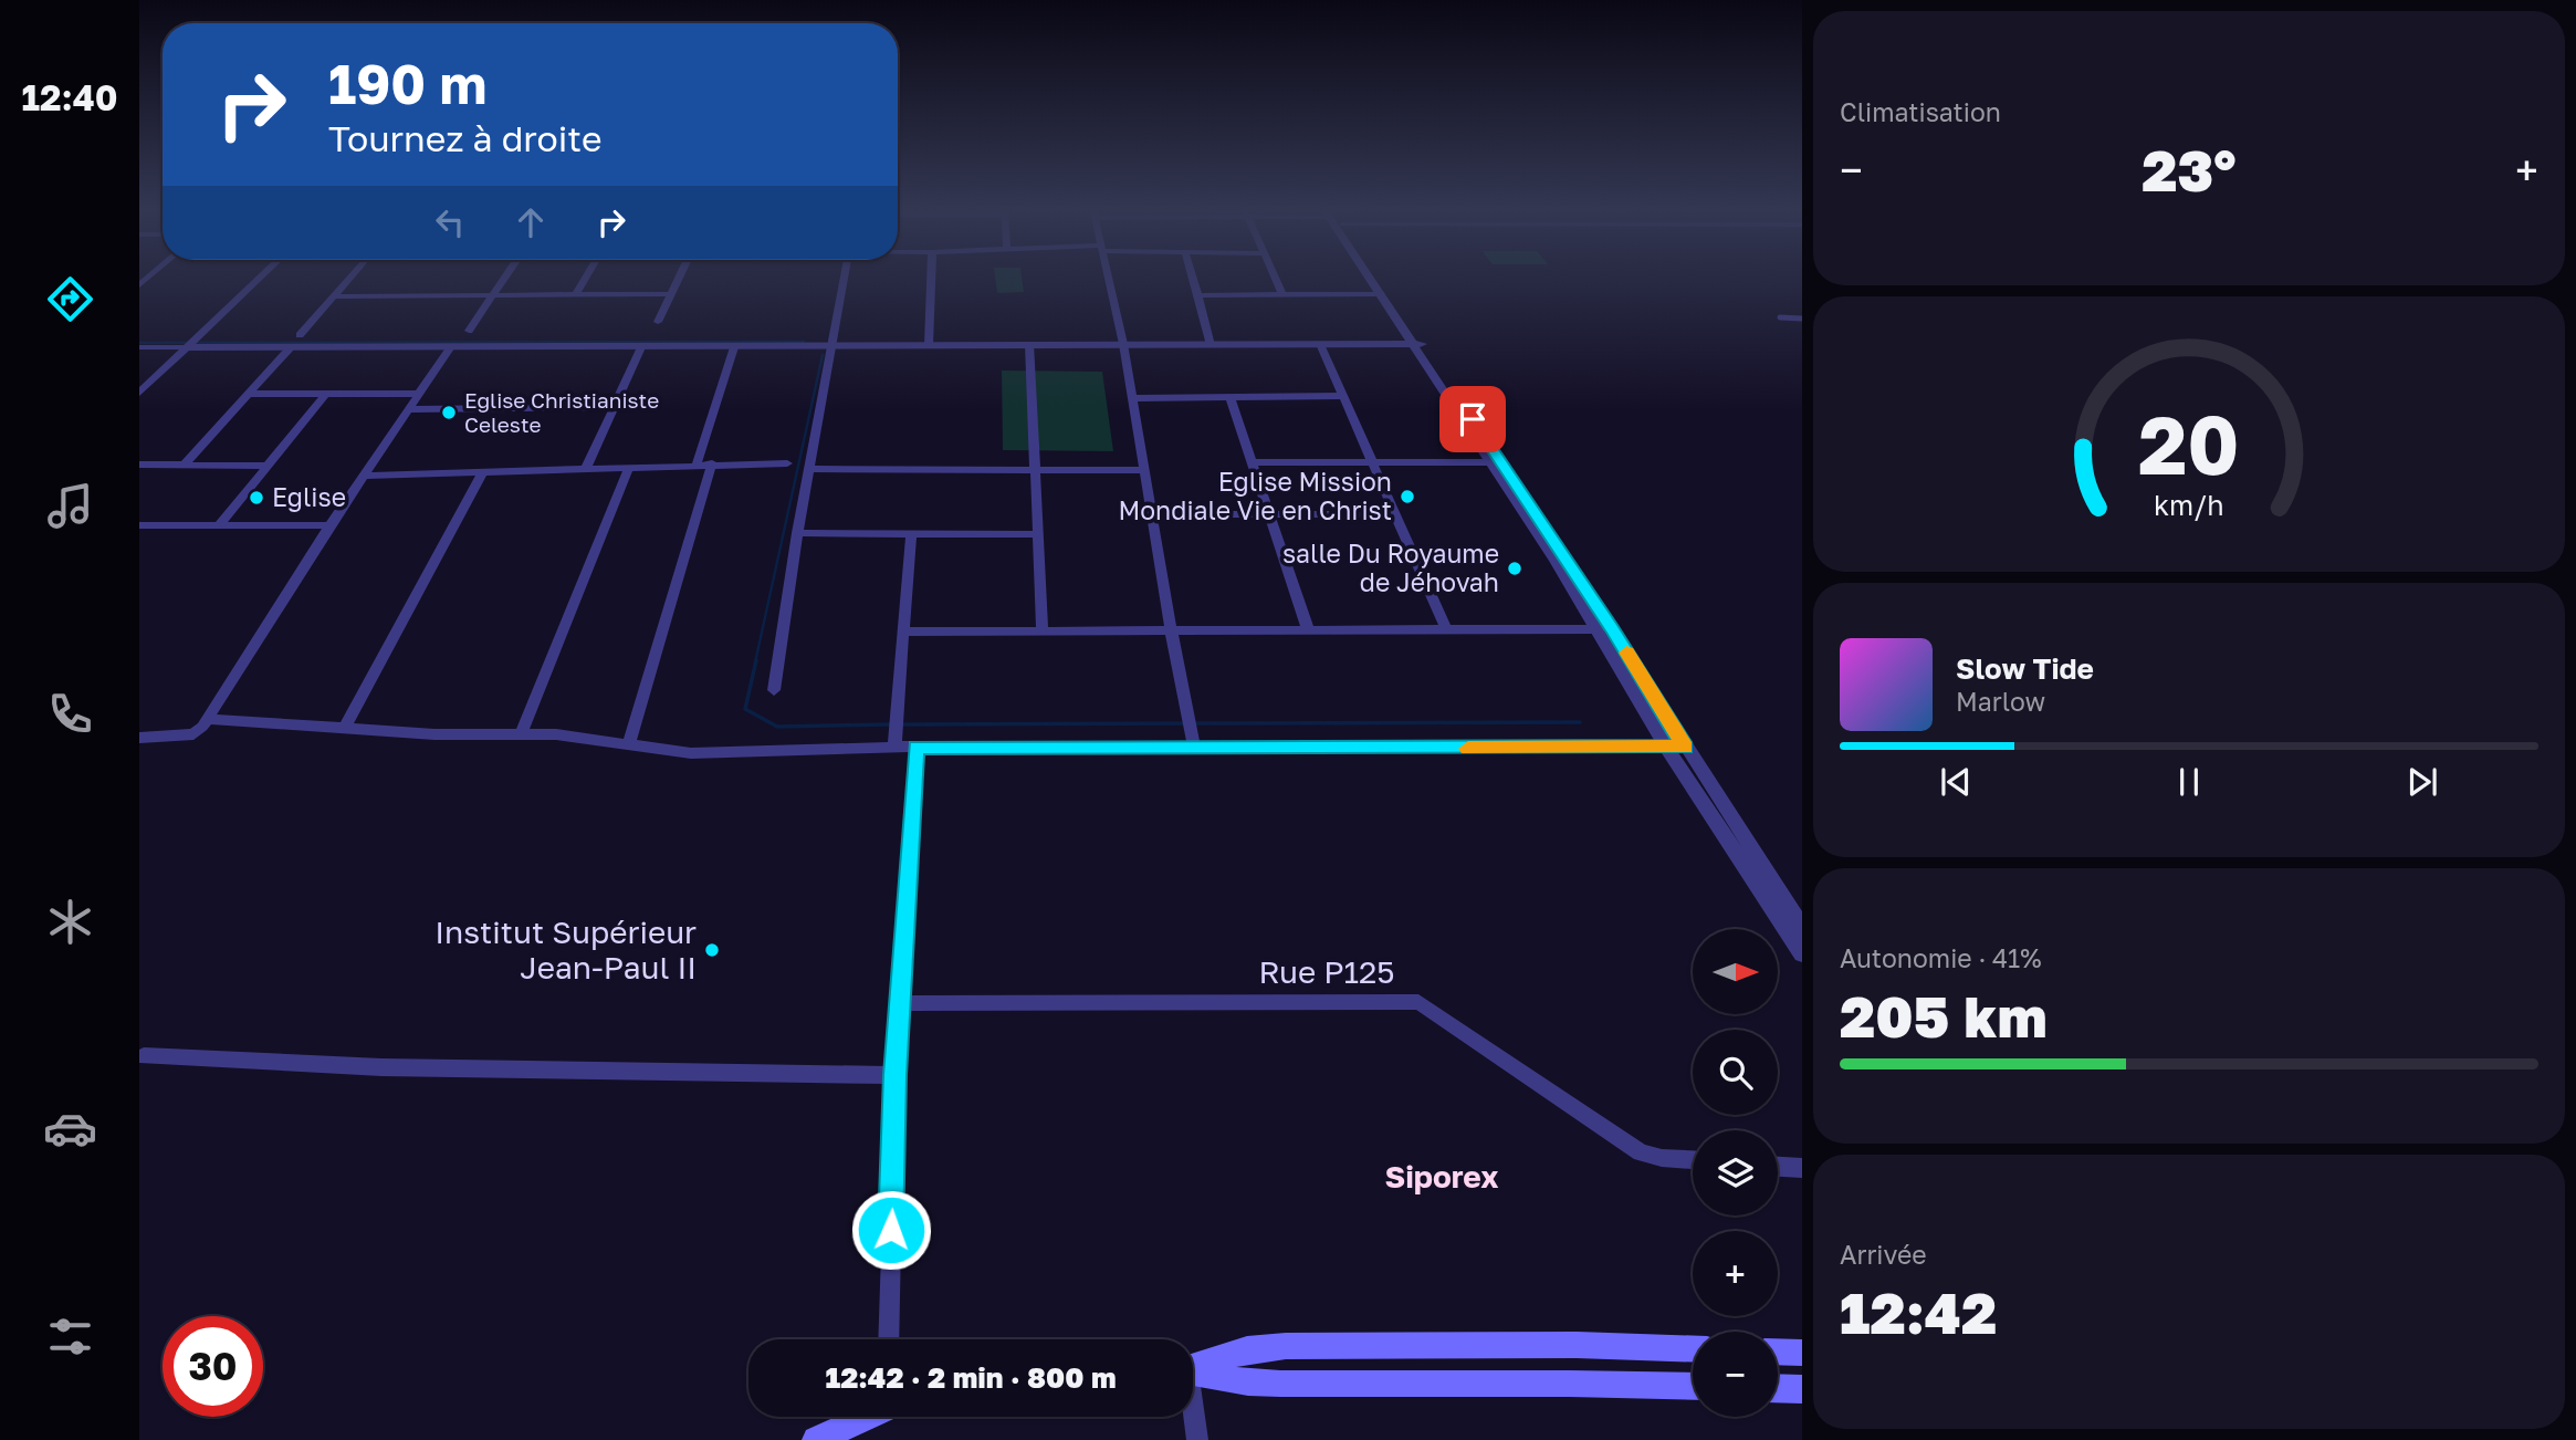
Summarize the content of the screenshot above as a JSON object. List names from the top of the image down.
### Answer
{
  "streets": {
    "street": ["Rue P125"]
  },
  "districts": ["Siporex"],
  "places": [
    "Eglise Christianiste Celeste",
    "Eglise Mission Mondiale Vie en Christ",
    "Eglise",
    "salle Du Royaume de Jéhovah",
    "Institut Supérieur Jean-Paul II"
  ],
  "north": "right",
  "page": {
    "tabs": "12:40",
    "tile": [
      "Climatisation",
      ["Autonomie · 41%", "205 km"],
      ["Arrivée", "12:42"]
    ],
    "turn": ["190 m", "Tournez à droite"],
    "heat": ["−", "23°", "+"],
    "song": ["Slow Tide", "Marlow"],
    "map_buttons": ["+", "−"],
    "limit": "30",
    "trip": "12:42 · 2 min · 800 m",
    "gauge": ["20", "km/h"]
  }
}
